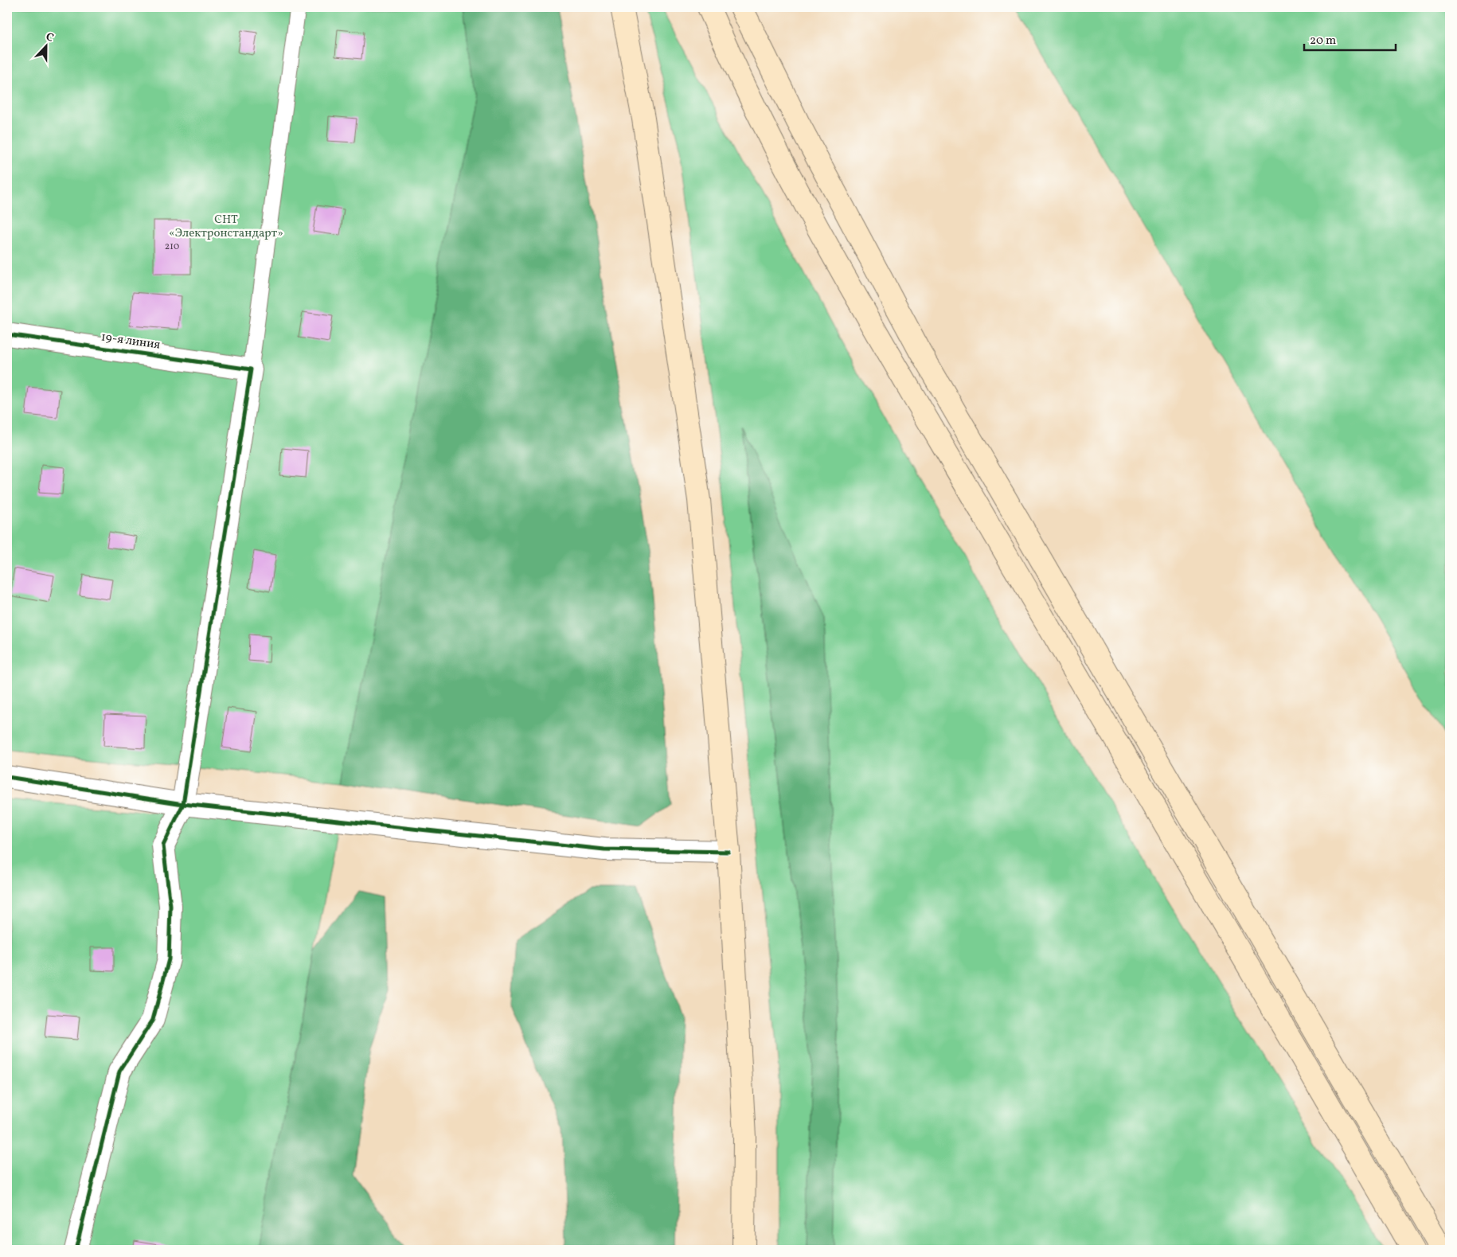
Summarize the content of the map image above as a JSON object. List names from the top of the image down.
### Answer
{
  "streets": {
    "street": ["19-я линия"]
  },
  "parks": ["СНТ «Электронстандарт»"],
  "house_numbers": ["210"],
  "scale_bar": "20 m",
  "north": "top"
}
